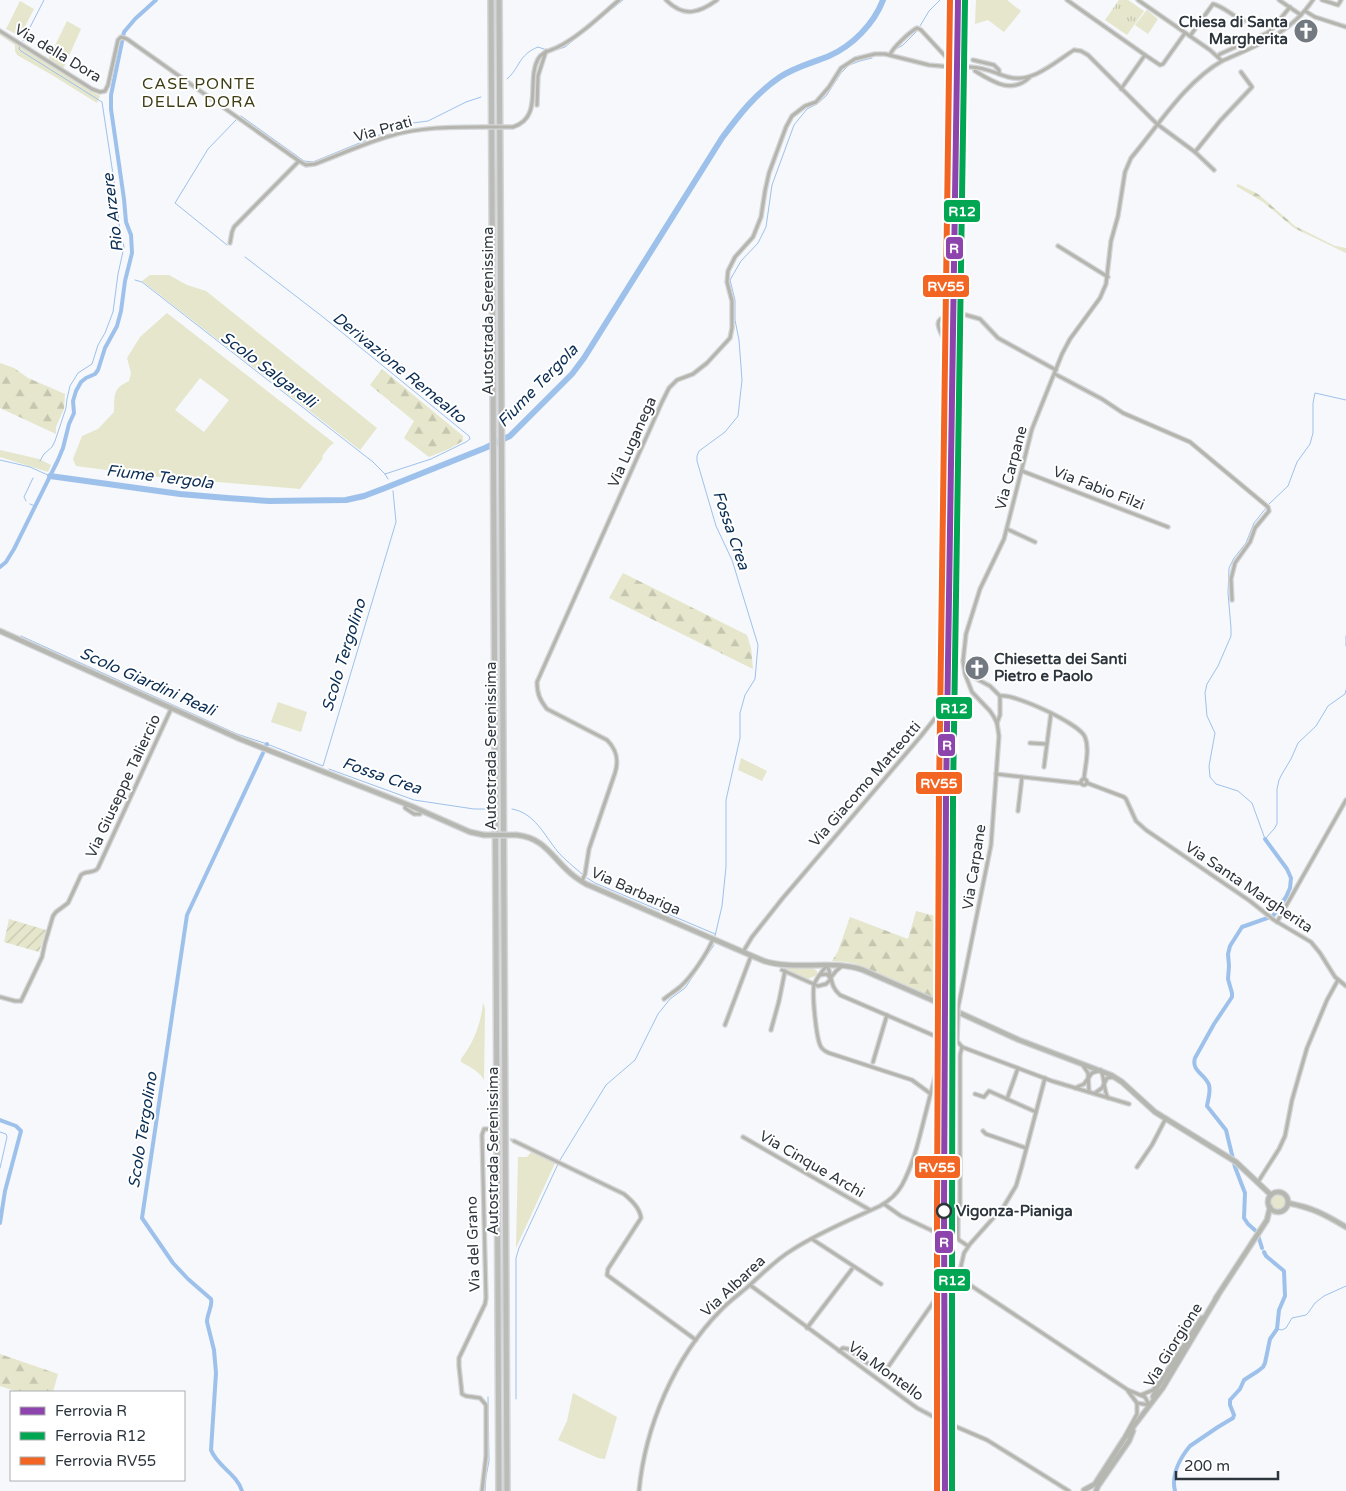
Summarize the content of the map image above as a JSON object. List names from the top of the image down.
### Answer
{
  "streets": {
    "highway": ["Autostrada Serenissima"],
    "main road": ["Via Barbariga", "Via Giorgione"],
    "street": [
      "Via della Dora",
      "Via Prati",
      "Via Luganega",
      "Via Carpane",
      "Via Fabio Filzi",
      "Via Giacomo Matteotti",
      "Via Giuseppe Taliercio",
      "Via Santa Margherita",
      "Via Cinque Archi",
      "Via del Grano",
      "Via Albarea",
      "Via Montello"
    ]
  },
  "crossings": [
    ["Via della Dora", "Via Prati"],
    ["Via Luganega", "Via Barbariga"],
    ["Via Carpane", "Via Fabio Filzi"],
    ["Via Carpane", "Via Santa Margherita"],
    ["Via Giacomo Matteotti", "Via Barbariga"],
    ["Via Giuseppe Taliercio", "Via Barbariga"],
    ["Via Cinque Archi", "Via Albarea"],
    ["Via Albarea", "Via Montello"]
  ],
  "districts": ["CASE PONTE DELLA DORA"],
  "water": [
    "Rio Arzere",
    "Derivazione Remealto",
    "Scolo Salgarelli",
    "Fiume Tergola",
    "Fossa Crea",
    "Scolo Tergolino",
    "Scolo Giardini Reali"
  ],
  "places": {
    "church": ["Chiesa di Santa Margherita", "Chiesetta dei Santi Pietro e Paolo"],
    "other": ["Vigonza-Pianiga"]
  },
  "lines": ["rail line R", "rail line R12", "rail line RV55"],
  "legend": ["Ferrovia R", "Ferrovia R12", "Ferrovia RV55"],
  "scale_bar": "200 m"
}
